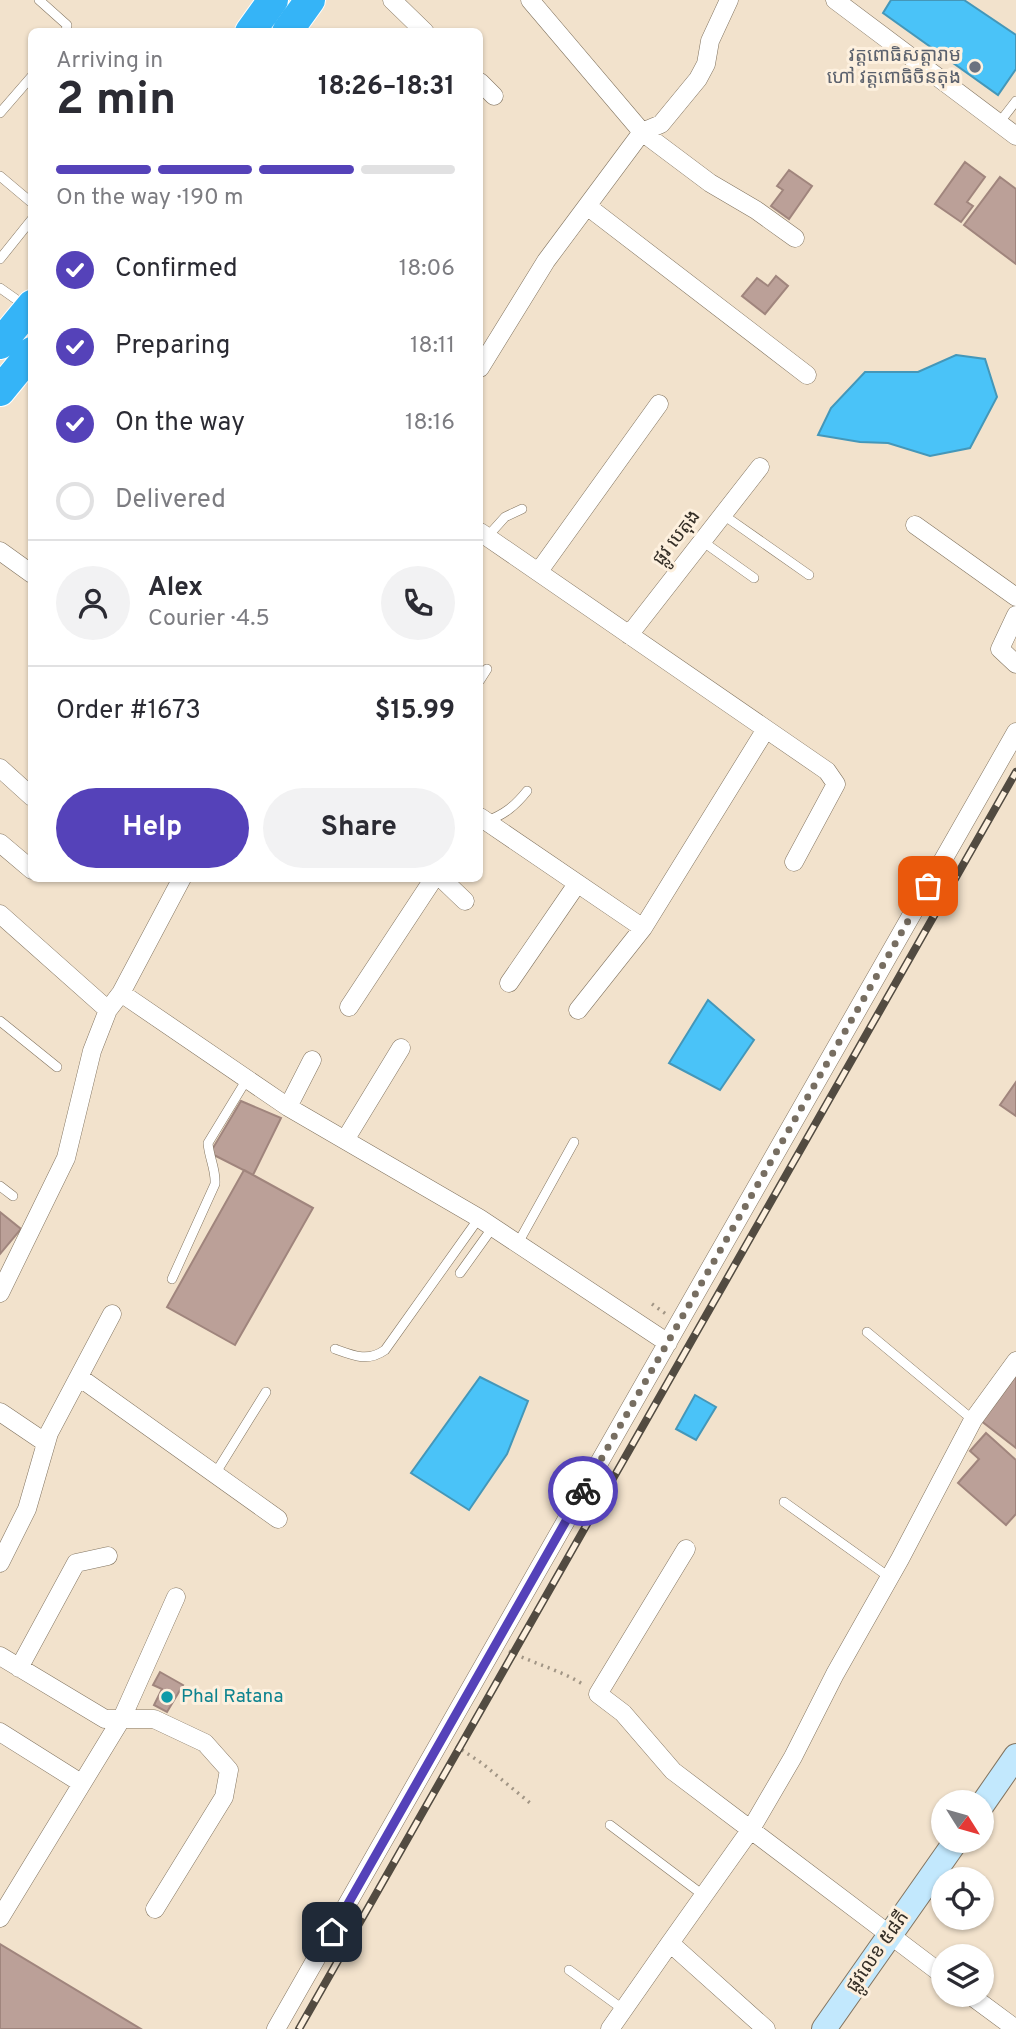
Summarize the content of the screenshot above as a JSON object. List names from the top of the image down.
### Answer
{
  "streets": {
    "street": ["ផ្លូវ បេតុង", "ផ្លូវលេខ ៥៨ភី"]
  },
  "places": ["វត្តពោធិសត្តារាម ហៅ វត្តពោធិចិនតុង", "Phal Ratana"],
  "north": "bottom right",
  "page": {
    "heading": ["2 min", "Arriving in", "18:26–18:31"],
    "panel": [
      "Alex",
      "Courier · 4.5",
      "Order #1673",
      "$15.99"
    ],
    "bar": "On the way · 190 m",
    "list": [
      ["Confirmed", "18:06"],
      ["Preparing", "18:11"],
      ["On the way", "18:16"],
      "Delivered"
    ],
    "buttons": ["Help", "Share"]
  }
}
